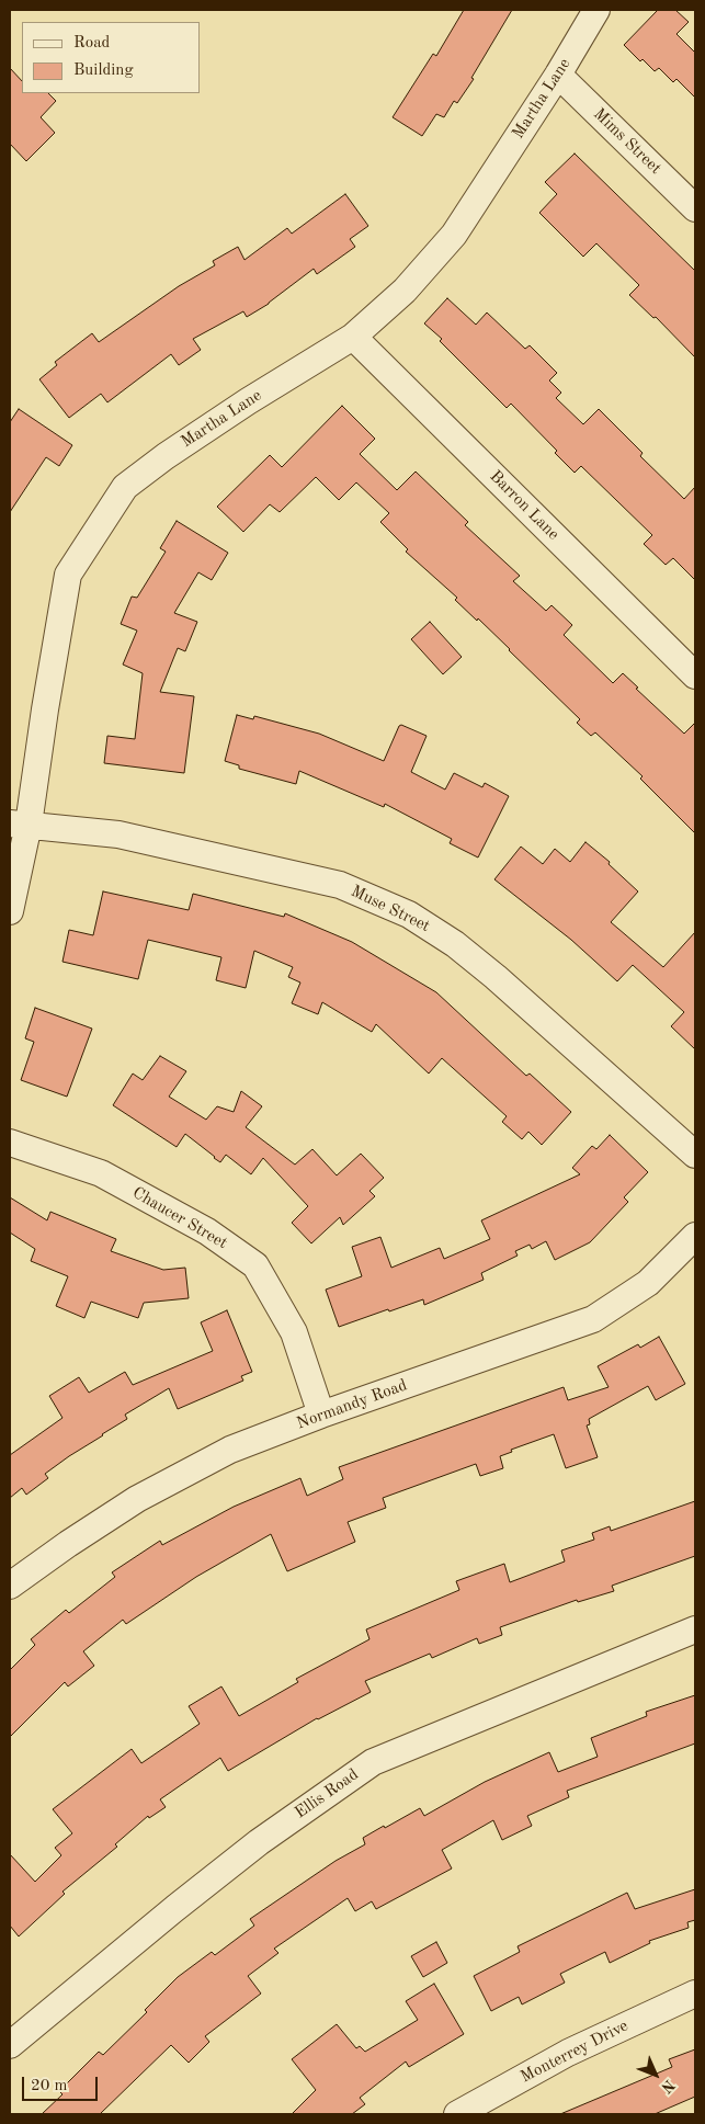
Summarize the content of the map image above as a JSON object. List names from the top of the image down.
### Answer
{
  "streets": {
    "street": [
      "Martha Lane",
      "Mims Street",
      "Barron Lane",
      "Muse Street",
      "Chaucer Street",
      "Normandy Road",
      "Ellis Road",
      "Monterrey Drive"
    ]
  },
  "crossings": [
    ["Martha Lane", "Mims Street"],
    ["Martha Lane", "Barron Lane"],
    ["Martha Lane", "Muse Street"],
    ["Chaucer Street", "Normandy Road"]
  ],
  "legend": ["Road", "Building"],
  "scale_bar": "20 m",
  "north": "bottom right"
}
